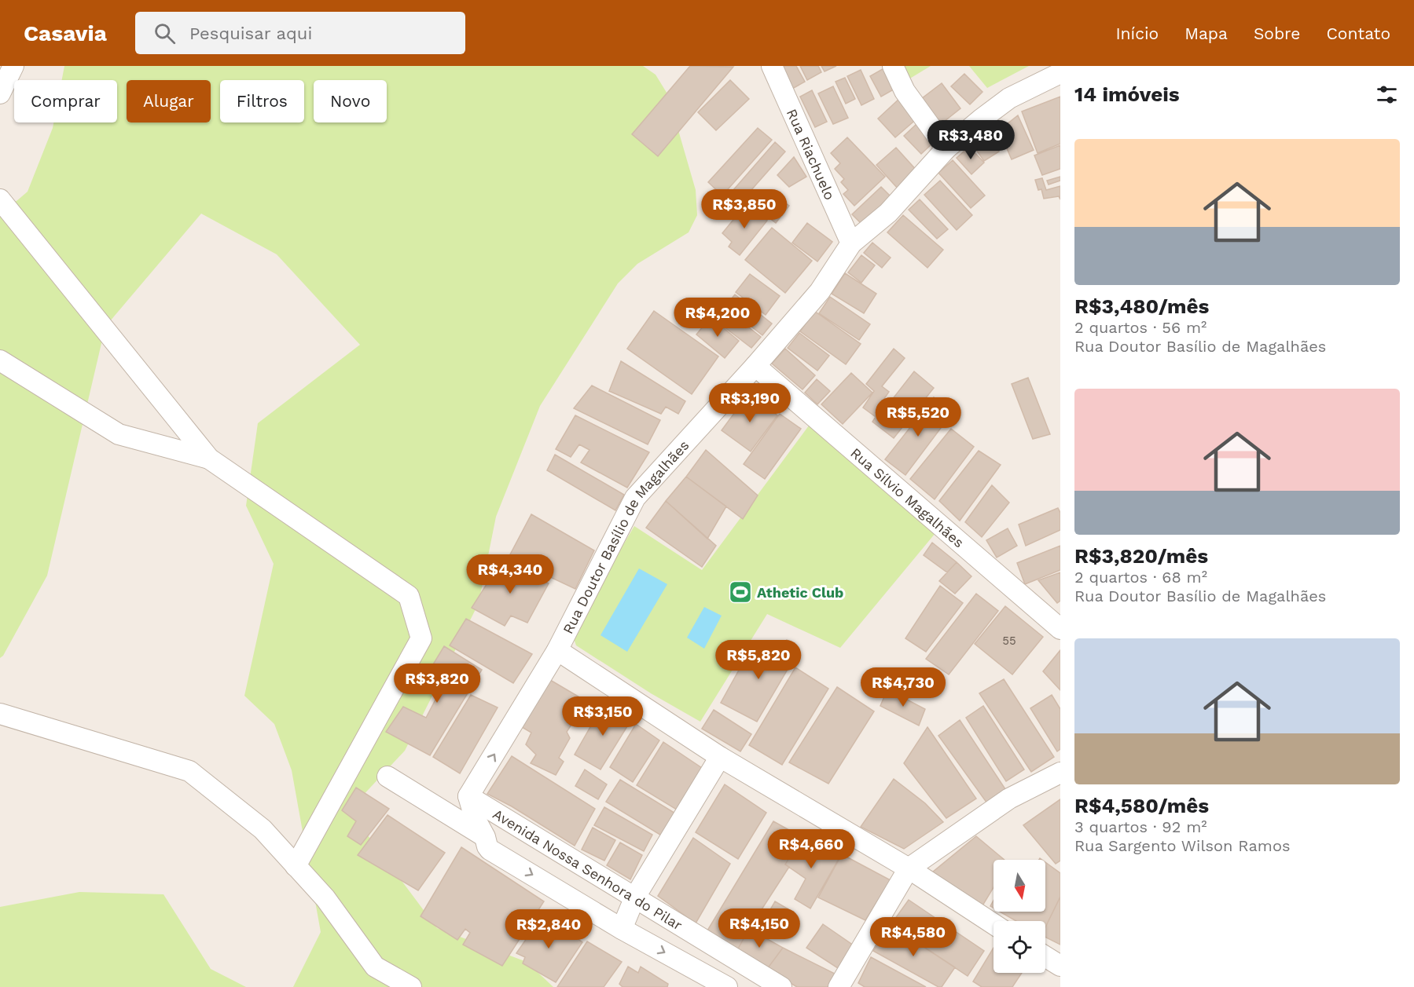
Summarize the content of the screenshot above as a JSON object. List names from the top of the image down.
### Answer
{
  "streets": {
    "street": [
      "Rua Riachuelo",
      "Rua Sílvio Magalhães",
      "Rua Doutor Basílio de Magalhães",
      "Avenida Nossa Senhora do Pilar"
    ]
  },
  "crossings": [
    ["Rua Riachuelo", "Rua Doutor Basílio de Magalhães"],
    ["Rua Sílvio Magalhães", "Rua Doutor Basílio de Magalhães"],
    ["Rua Doutor Basílio de Magalhães", "Avenida Nossa Senhora do Pilar"]
  ],
  "places": {
    "sports": ["Athetic Club"]
  },
  "house_numbers": ["55"],
  "north": "bottom",
  "page": {
    "header": "Casavia",
    "search": "Pesquisar aqui",
    "nav": [
      "Início",
      "Mapa",
      "Sobre",
      "Contato"
    ],
    "heading": "14 imóveis",
    "chip": [
      "Comprar",
      "Alugar",
      "Filtros",
      "Novo"
    ],
    "price": [
      "R$3,480",
      "R$3,850",
      "R$4,200",
      "R$3,190",
      "R$5,520",
      "R$4,340",
      "R$5,820",
      "R$3,820",
      "R$4,730",
      "R$3,150",
      "R$4,660",
      "R$4,150",
      "R$2,840",
      "R$4,580"
    ],
    "list": [
      {
        "name": "R$3,480/mês",
        "note": "2 quartos · 56 m² · Rua Doutor Basílio de Magalhães"
      },
      {
        "name": "R$3,820/mês",
        "note": "2 quartos · 68 m² · Rua Doutor Basílio de Magalhães"
      },
      {
        "name": "R$4,580/mês",
        "note": "3 quartos · 92 m² · Rua Sargento Wilson Ramos"
      }
    ]
  }
}
